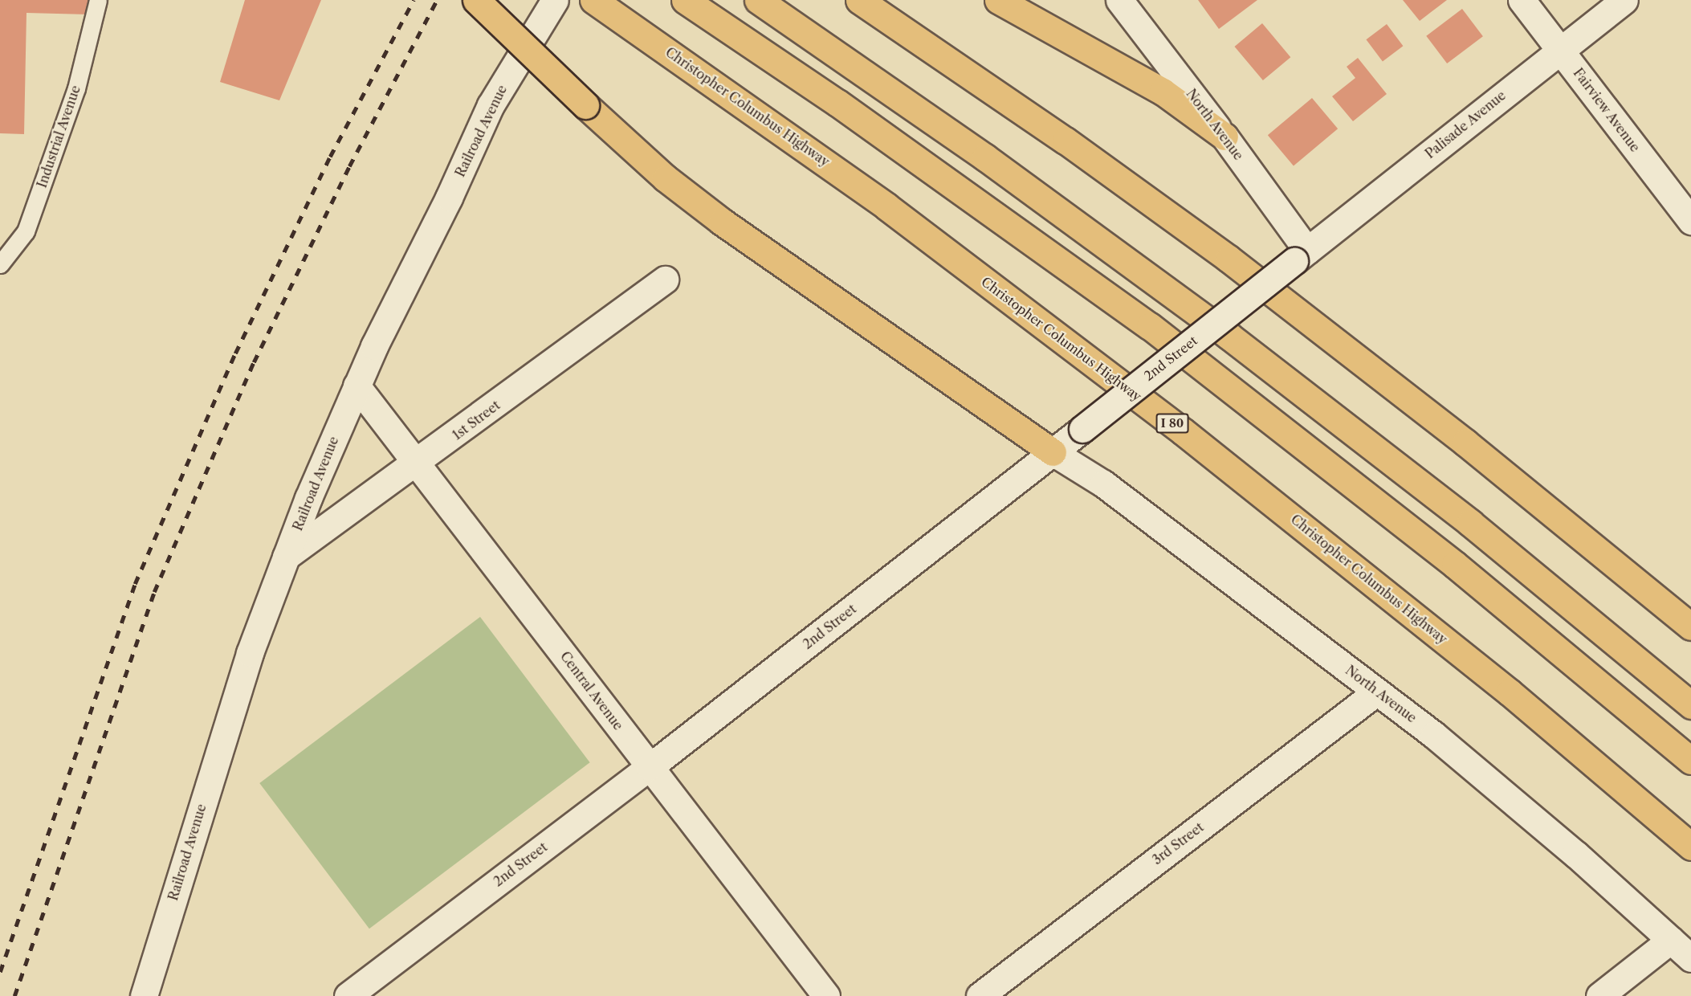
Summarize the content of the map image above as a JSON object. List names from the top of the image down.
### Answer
{
  "streets": {
    "highway": ["Christopher Columbus Highway", "I 80"],
    "street": [
      "Fairview Avenue",
      "North Avenue",
      "Palisade Avenue",
      "Railroad Avenue",
      "2nd Street",
      "1st Street",
      "Central Avenue",
      "3rd Street"
    ],
    "lane": ["Industrial Avenue"]
  },
  "crossings": [
    ["Fairview Avenue", "Palisade Avenue"],
    ["North Avenue", "Palisade Avenue"],
    ["North Avenue", "2nd Street"],
    ["North Avenue", "3rd Street"],
    ["Palisade Avenue", "2nd Street"],
    ["Railroad Avenue", "1st Street"],
    ["Railroad Avenue", "Central Avenue"],
    ["2nd Street", "Central Avenue"],
    ["1st Street", "Central Avenue"]
  ]
}
